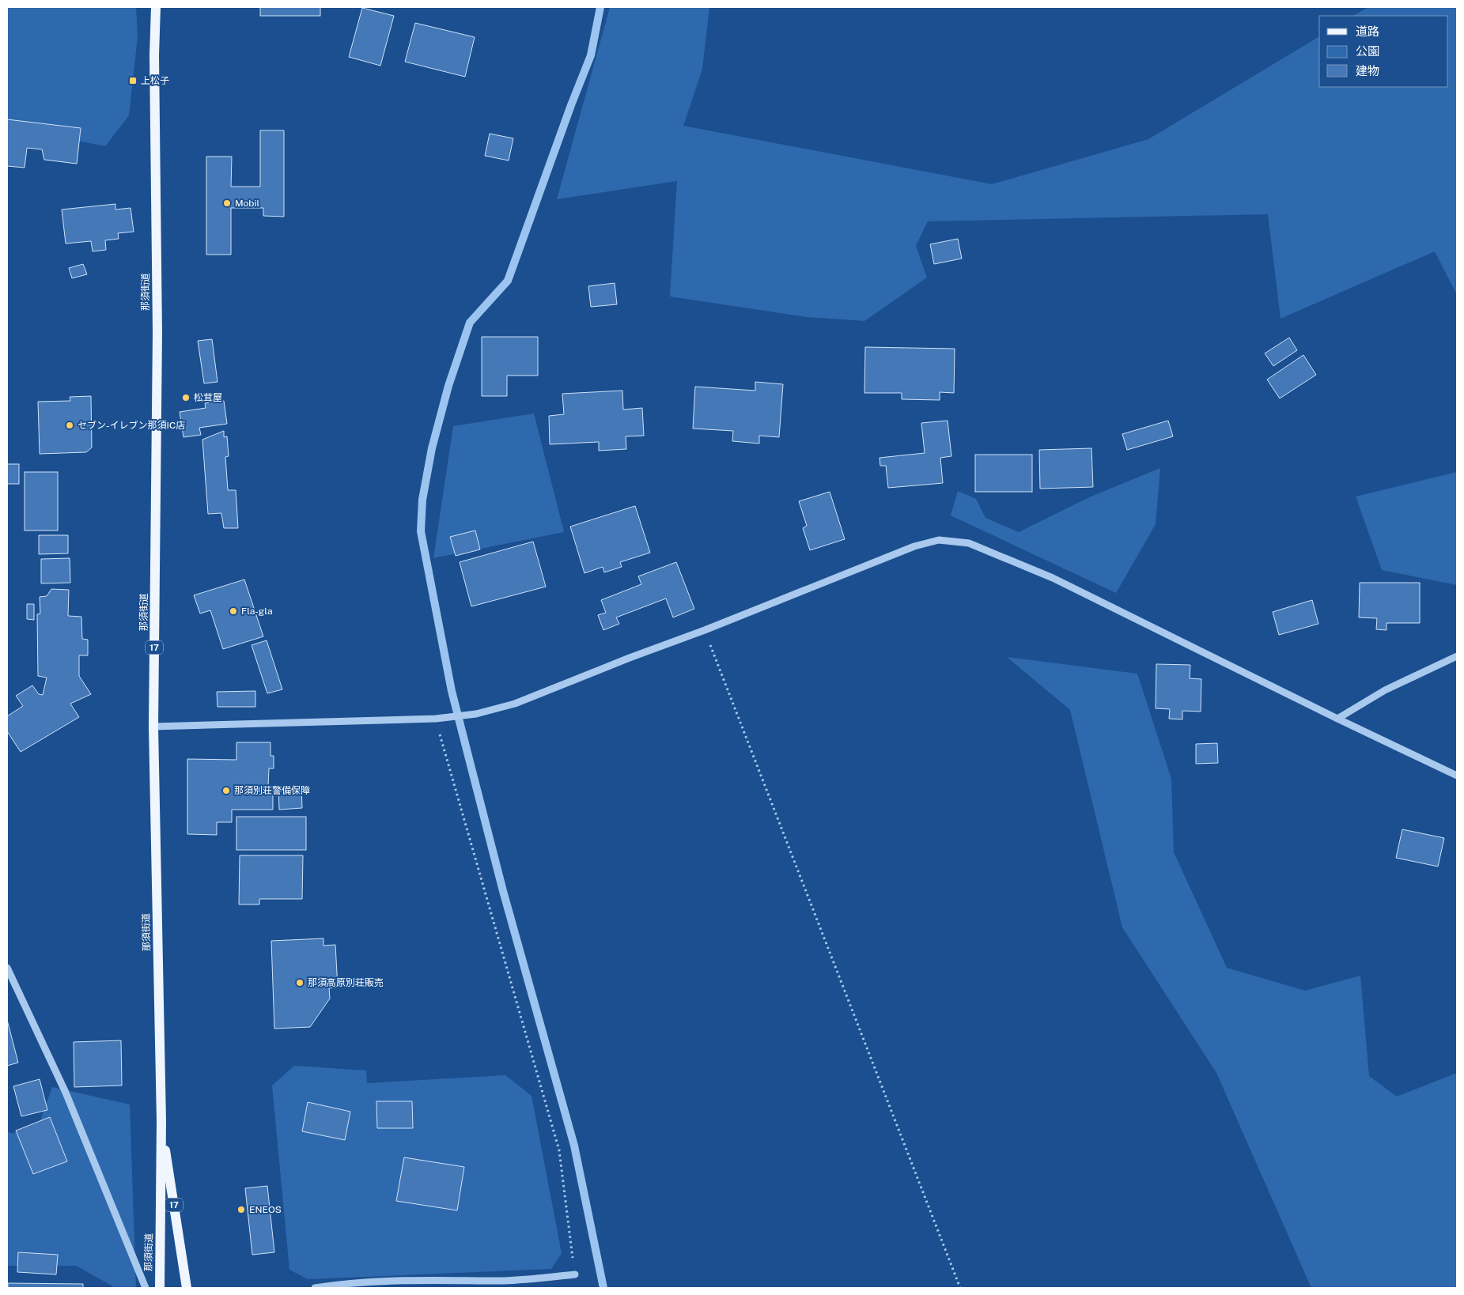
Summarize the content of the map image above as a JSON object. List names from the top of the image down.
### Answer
{
  "streets": {
    "main road": ["那須街道", "17"]
  },
  "crossings": [
    ["那須街道", "17"]
  ],
  "places": {
    "transit": ["上松子"],
    "other": [
      "Mobil",
      "松茸屋",
      "セブン-イレブン那須IC店",
      "Fla-gla",
      "那須別荘警備保障",
      "那須高原別荘販売",
      "ENEOS"
    ]
  },
  "legend": ["道路", "公園", "建物"]
}
